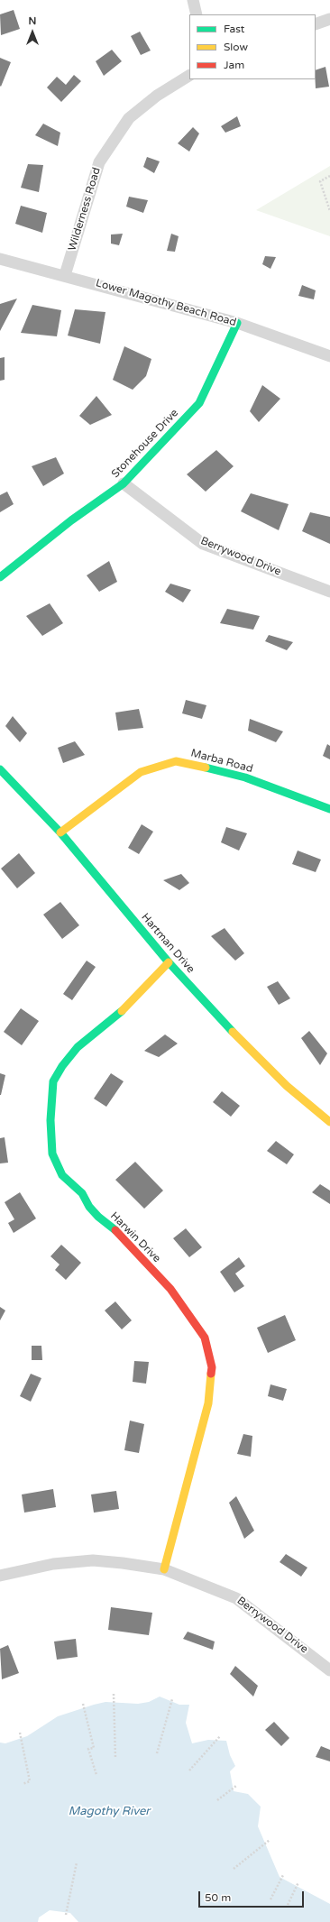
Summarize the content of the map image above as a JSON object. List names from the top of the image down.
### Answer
{
  "streets": {
    "street": [
      "Wilderness Road",
      "Lower Magothy Beach Road",
      "Stonehouse Drive",
      "Berrywood Drive",
      "Marba Road",
      "Hartman Drive",
      "Harwin Drive"
    ]
  },
  "crossings": [
    ["Wilderness Road", "Lower Magothy Beach Road"],
    ["Lower Magothy Beach Road", "Stonehouse Drive"],
    ["Stonehouse Drive", "Berrywood Drive"],
    ["Berrywood Drive", "Harwin Drive"],
    ["Marba Road", "Hartman Drive"],
    ["Hartman Drive", "Harwin Drive"]
  ],
  "water": ["Magothy River"],
  "legend": ["Fast", "Slow", "Jam"],
  "scale_bar": "50 m",
  "north": "top"
}
